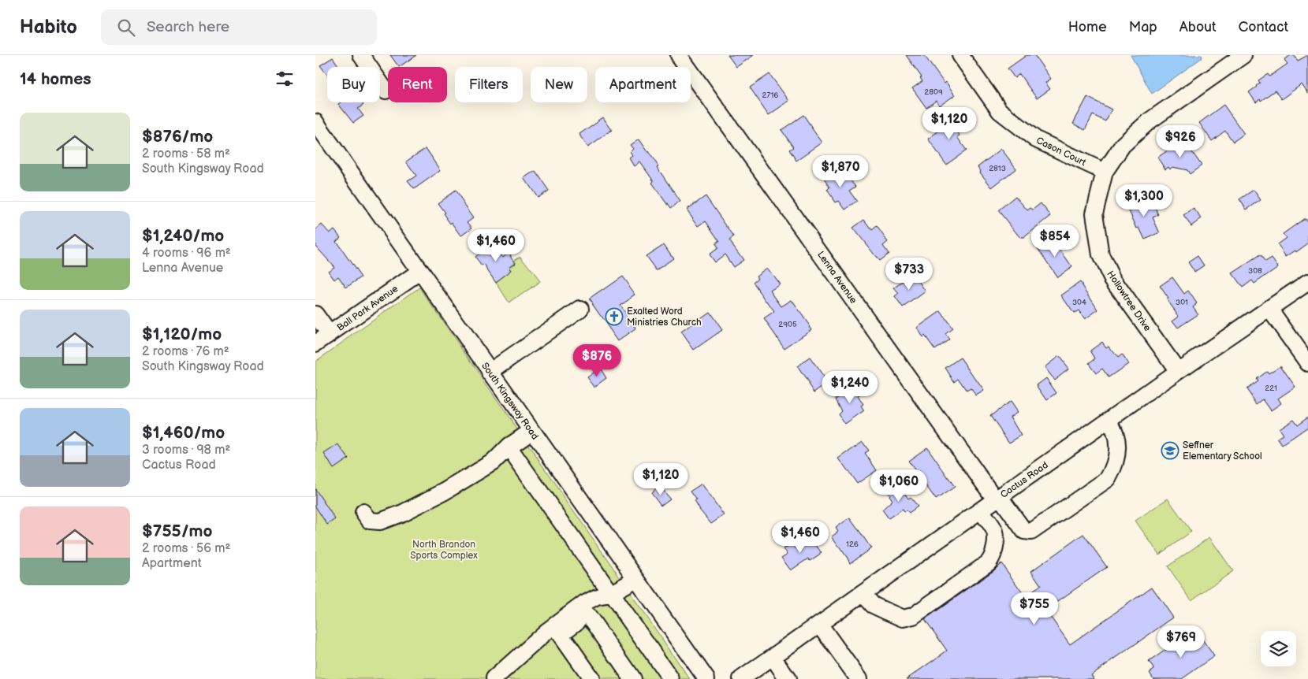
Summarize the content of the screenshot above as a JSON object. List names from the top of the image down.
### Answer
{
  "streets": {
    "street": [
      "Cason Court",
      "Lenna Avenue",
      "Hollowtree Drive",
      "Ball Park Avenue",
      "South Kingsway Road",
      "Cactus Road"
    ]
  },
  "crossings": [
    ["Cason Court", "Hollowtree Drive"],
    ["Lenna Avenue", "Cactus Road"],
    ["Hollowtree Drive", "Cactus Road"],
    ["Ball Park Avenue", "South Kingsway Road"]
  ],
  "parks": ["North Brandon Sports Complex"],
  "places": {
    "church": ["Exalted Word Ministries Church"],
    "school or university": ["Seffner Elementary School"]
  },
  "house_numbers": [
    "2809",
    "2716",
    "2813",
    "308",
    "304",
    "301",
    "2905",
    "221",
    "126"
  ],
  "page": {
    "header": "Habito",
    "search": "Search here",
    "nav": [
      "Home",
      "Map",
      "About",
      "Contact"
    ],
    "heading": "14 homes",
    "chip": [
      "Buy",
      "Rent",
      "Filters",
      "New",
      "Apartment"
    ],
    "list": [
      {
        "name": "$876/mo",
        "note": "2 rooms · 58 m² · South Kingsway Road"
      },
      {
        "name": "$1,240/mo",
        "note": "4 rooms · 96 m² · Lenna Avenue"
      },
      {
        "name": "$1,120/mo",
        "note": "2 rooms · 76 m² · South Kingsway Road"
      },
      {
        "name": "$1,460/mo",
        "note": "3 rooms · 98 m² · Cactus Road"
      },
      {
        "name": "$755/mo",
        "note": "2 rooms · 56 m² · Apartment"
      }
    ],
    "price": [
      "$1,120",
      "$926",
      "$1,870",
      "$1,300",
      "$854",
      "$1,460",
      "$733",
      "$876",
      "$1,240",
      "$1,120",
      "$1,060",
      "$1,460",
      "$755",
      "$769"
    ]
  }
}
